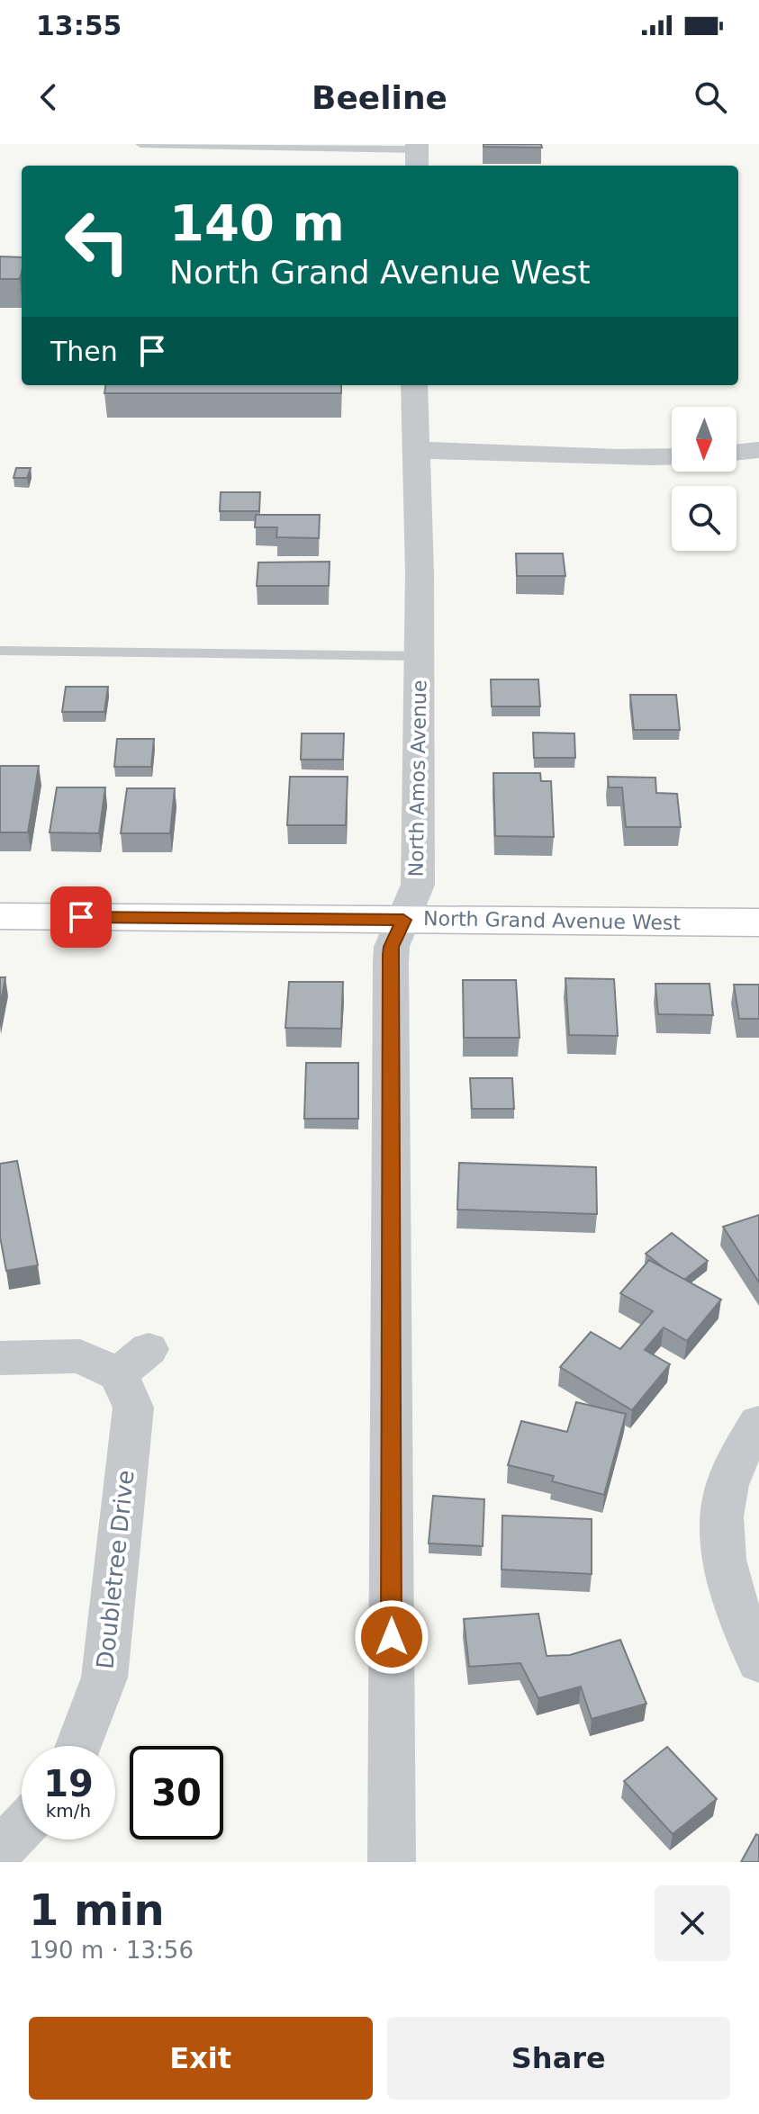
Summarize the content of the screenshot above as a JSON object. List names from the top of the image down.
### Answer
{
  "streets": {
    "main road": ["North Grand Avenue West"],
    "street": ["North Amos Avenue", "Doubletree Drive"]
  },
  "crossings": [
    ["North Amos Avenue", "North Grand Avenue West"]
  ],
  "north": "bottom",
  "page": {
    "status": "13:55",
    "header": "Beeline",
    "turn": ["140 m", "North Grand Avenue West"],
    "then": "Then",
    "speed": "19 km/h",
    "limit": "30",
    "heading": ["1 min", "190 m · 13:56"],
    "buttons": ["Exit", "Share"]
  }
}
